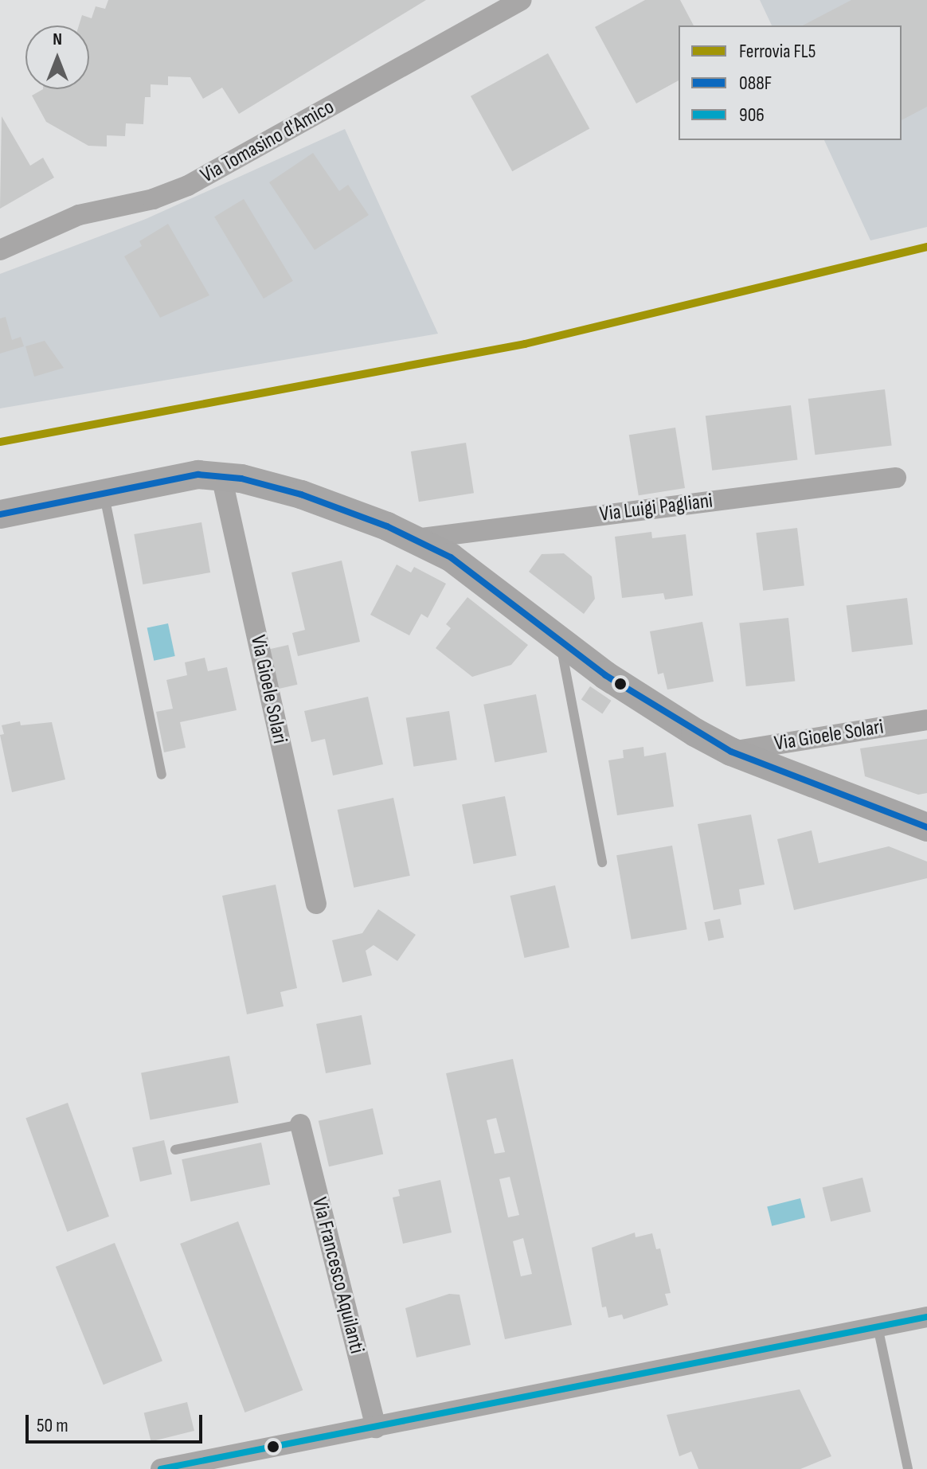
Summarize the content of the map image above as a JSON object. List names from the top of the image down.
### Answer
{
  "streets": {
    "street": [
      "Via Tomasino d'Amico",
      "Via Luigi Pagliani",
      "Via Gioele Solari",
      "Via Francesco Aquilanti"
    ]
  },
  "crossings": [
    ["Via Luigi Pagliani", "Via Gioele Solari"]
  ],
  "lines": ["rail line FL5", "transit line 088F", "transit line 906"],
  "legend": ["Ferrovia FL5", "088F", "906"],
  "scale_bar": "50 m",
  "north": "top"
}
